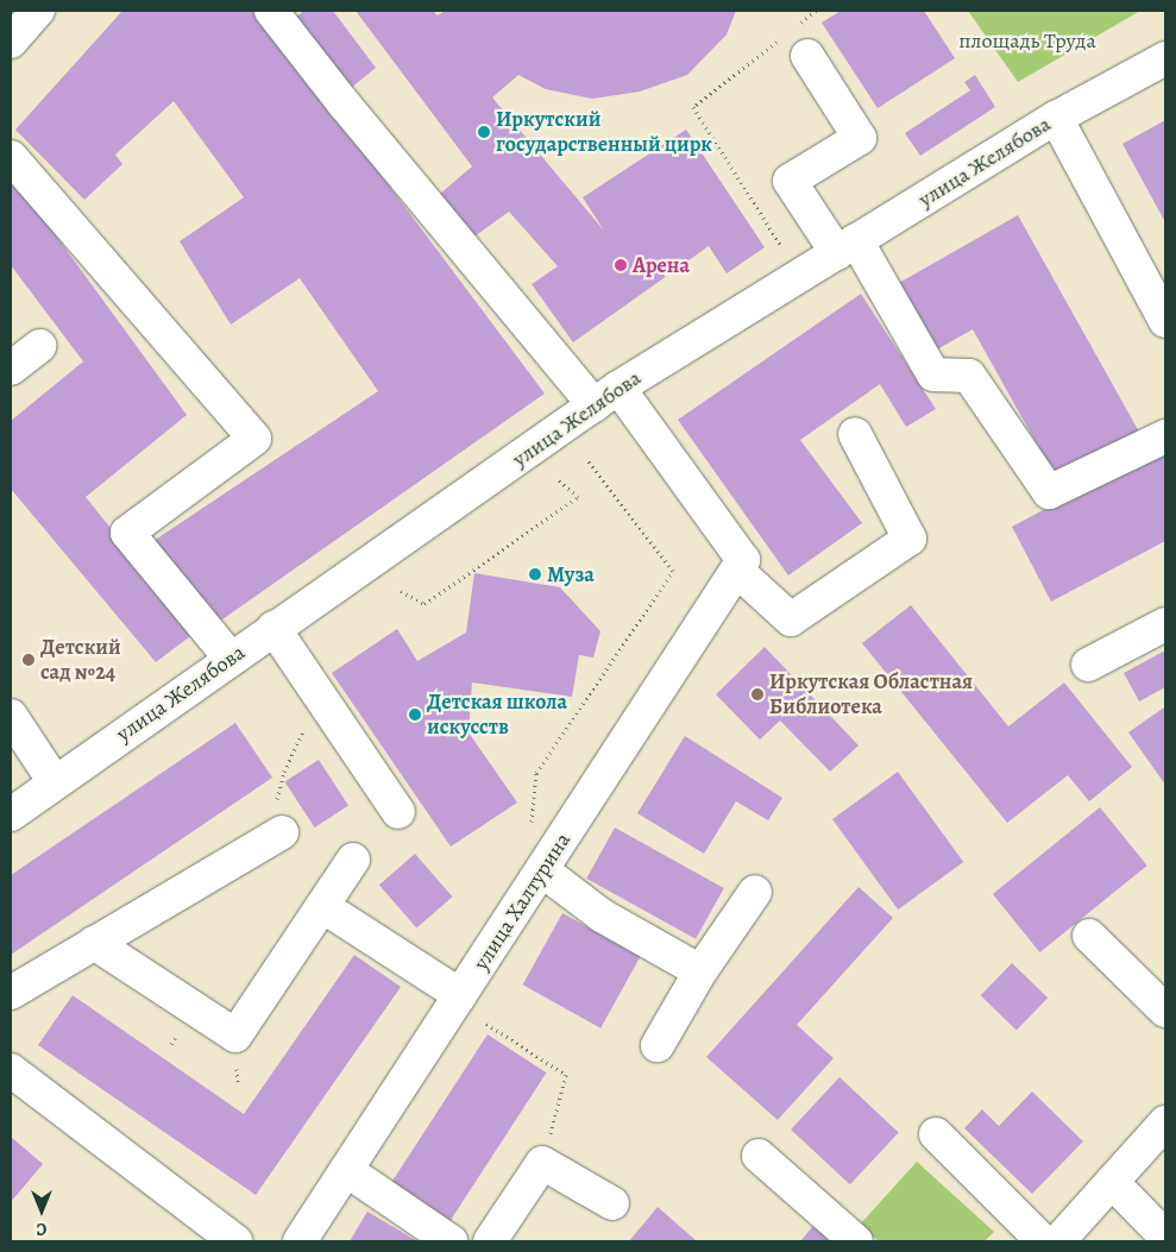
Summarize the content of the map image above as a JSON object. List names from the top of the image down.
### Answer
{
  "streets": {
    "street": ["улица Желябова", "улица Халтурина"]
  },
  "parks": ["площадь Труда"],
  "places": [
    "Иркутский государственный цирк",
    "Арена",
    "Муза",
    "Детский сад №24",
    "Иркутская Областная Библиотека",
    "Детская школа искусств"
  ],
  "north": "bottom"
}
